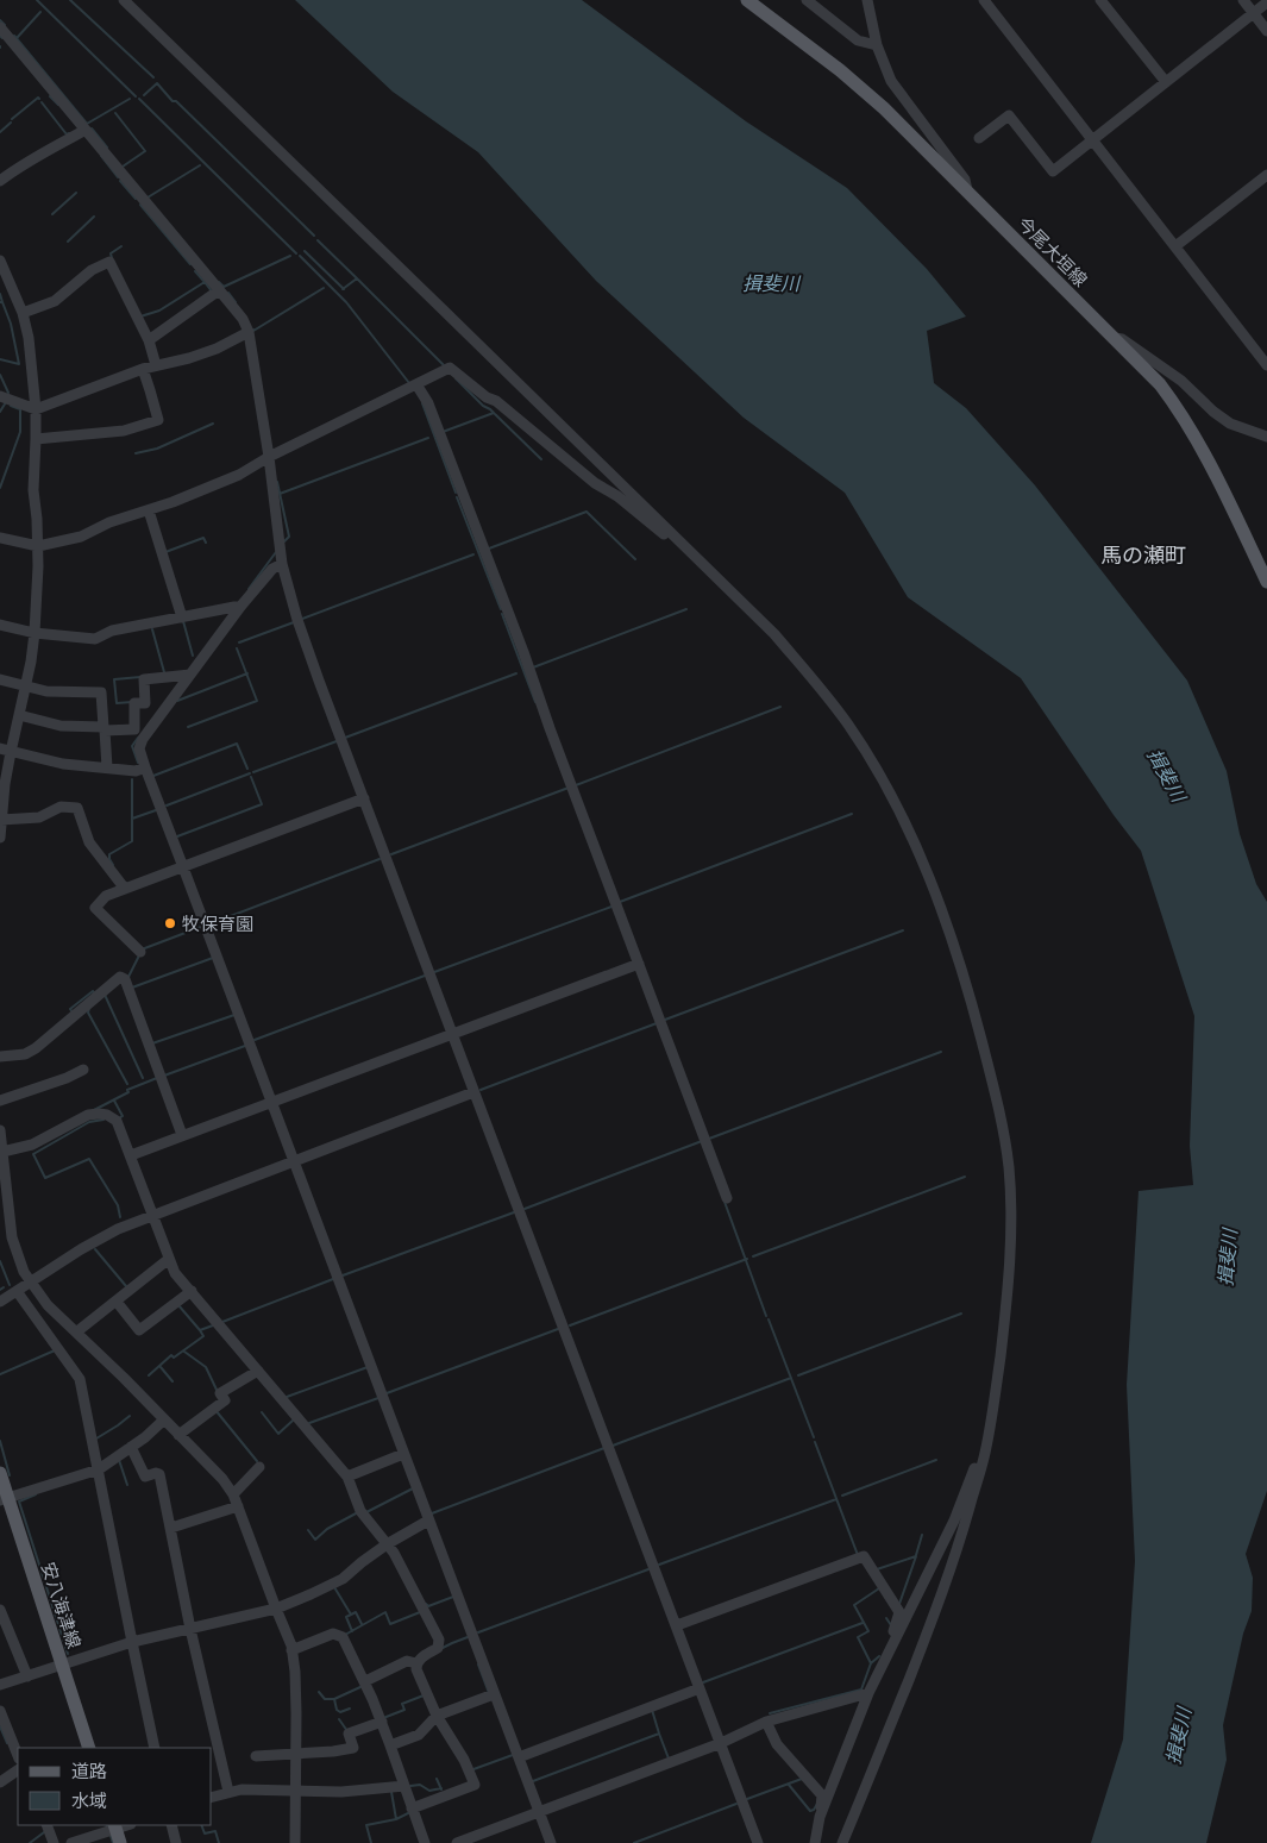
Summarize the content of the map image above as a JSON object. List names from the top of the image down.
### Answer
{
  "streets": {
    "main road": ["今尾大垣線", "安八海津線"]
  },
  "districts": ["馬の瀬町"],
  "water": ["揖斐川"],
  "places": ["牧保育園"],
  "legend": ["道路", "水域"]
}
